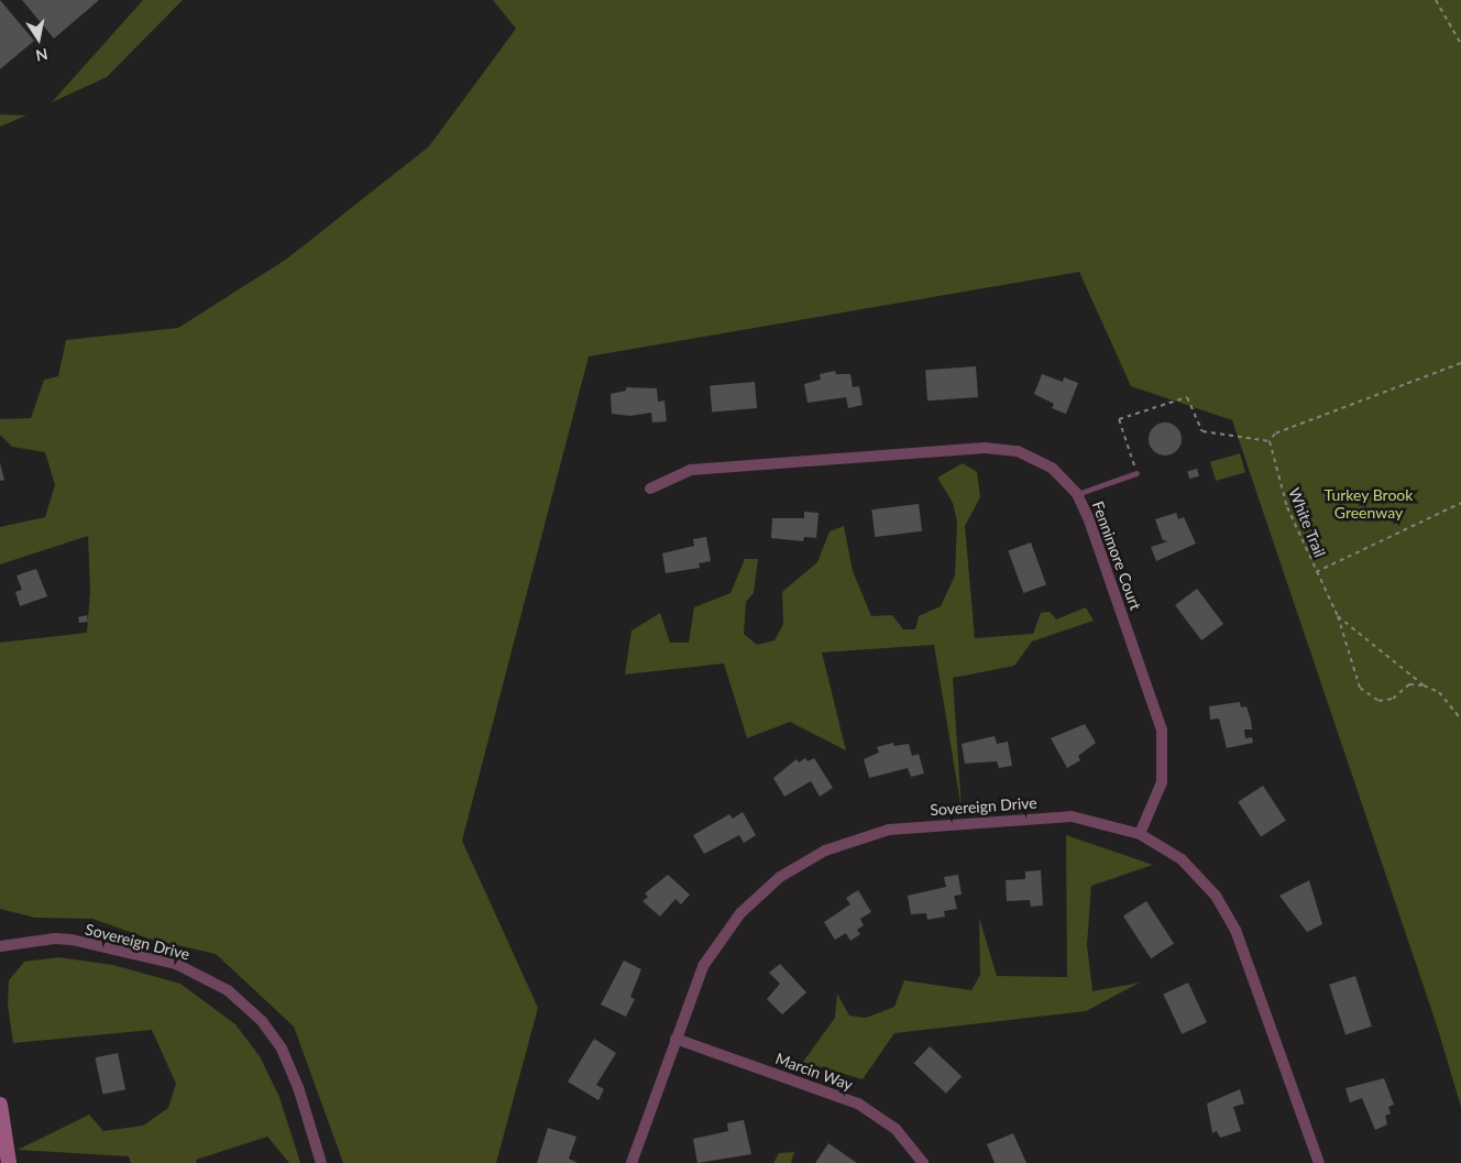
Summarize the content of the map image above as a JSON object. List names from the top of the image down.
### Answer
{
  "streets": {
    "street": ["Fennimore Court", "Sovereign Drive", "Marcin Way"],
    "path": ["White Trail"]
  },
  "crossings": [
    ["Fennimore Court", "Sovereign Drive"],
    ["Sovereign Drive", "Marcin Way"]
  ],
  "parks": ["Turkey Brook Greenway"],
  "north": "bottom"
}
